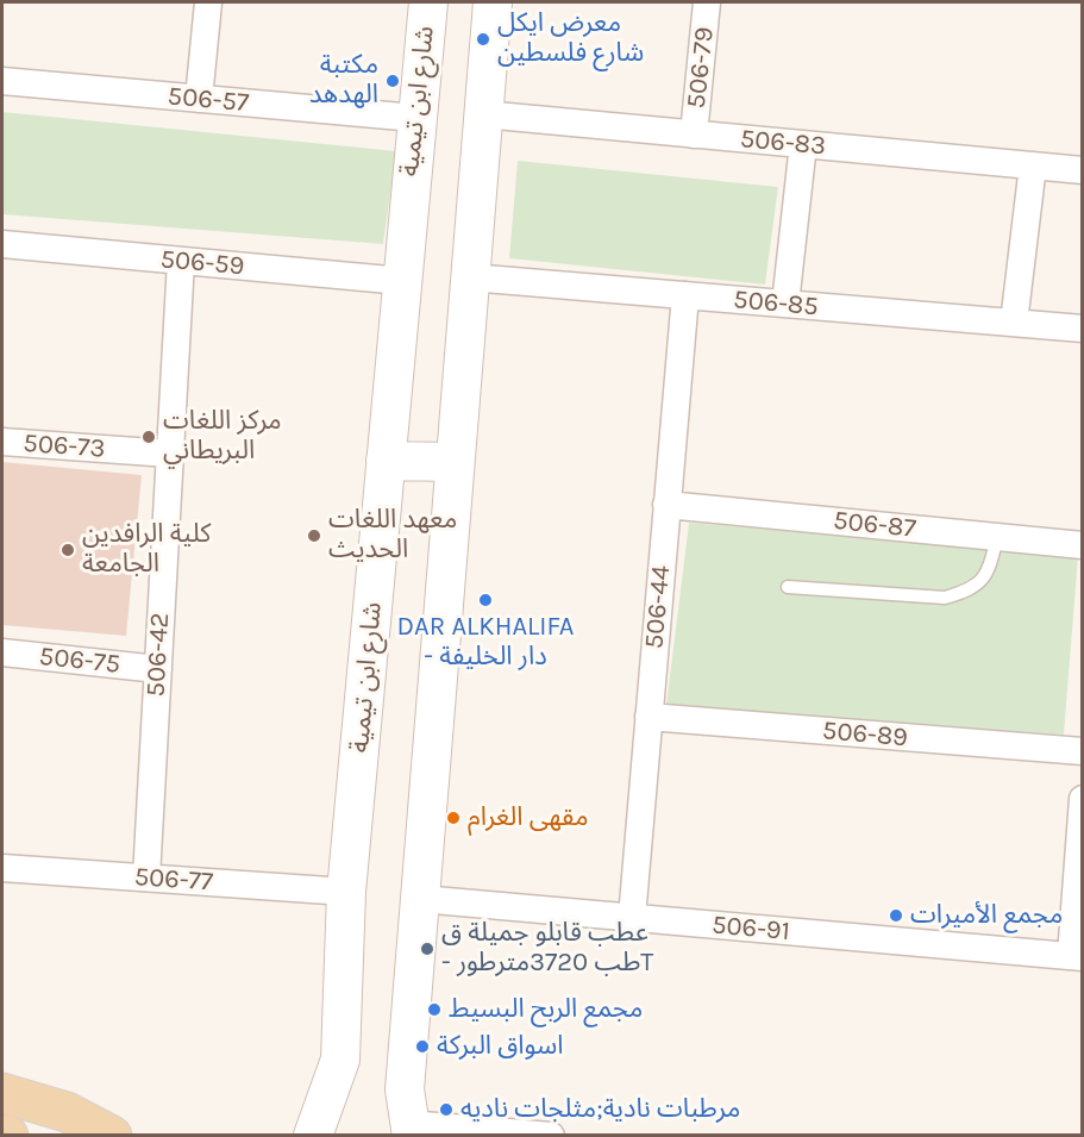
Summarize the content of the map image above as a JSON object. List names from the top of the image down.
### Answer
{
  "streets": {
    "street": [
      "506-79",
      "506-57",
      "شارع ابن تيمية",
      "506-83",
      "506-59",
      "506-85",
      "506-73",
      "506-87",
      "506-44",
      "506-42",
      "506-75",
      "506-89",
      "506-77",
      "506-91"
    ]
  },
  "crossings": [
    ["506-79", "506-83"],
    ["506-57", "شارع ابن تيمية"],
    ["شارع ابن تيمية", "506-59"],
    ["شارع ابن تيمية", "506-77"],
    ["506-59", "506-42"],
    ["506-85", "506-44"],
    ["506-73", "506-42"],
    ["506-87", "506-44"],
    ["506-44", "506-89"],
    ["506-44", "506-91"],
    ["506-42", "506-75"],
    ["506-42", "506-77"]
  ],
  "places": [
    "معرض ايكل شارع فلسطين",
    "مكتبة الهدهد",
    "مركز اللغات البريطاني",
    "معهد اللغات الحديث",
    "كلية الرافدين الجامعة",
    "DAR ALKHALIFA - دار الخليفة",
    "مقهى الغرام",
    "مجمع الأميرات",
    "عطب قابلو جميلة ق - طب 3720مترطورT",
    "مجمع الربح البسيط",
    "اسواق البركة",
    "مرطبات نادية;مثلجات ناديه"
  ]
}
